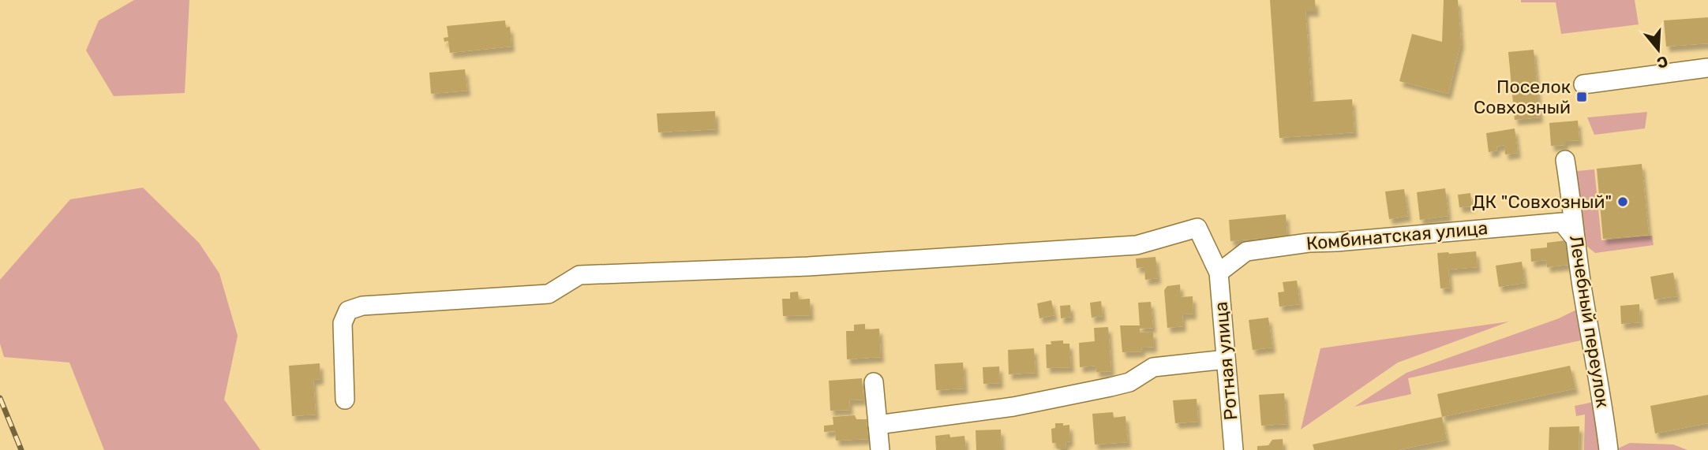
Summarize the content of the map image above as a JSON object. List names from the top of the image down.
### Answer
{
  "streets": {
    "street": ["Комбинатская улица", "Лечебный переулок", "Ротная улица"]
  },
  "crossings": [
    ["Комбинатская улица", "Лечебный переулок"],
    ["Комбинатская улица", "Ротная улица"]
  ],
  "places": {
    "transit": ["Поселок Совхозный"],
    "other": ["ДК \"Совхозный\""]
  },
  "north": "bottom"
}
